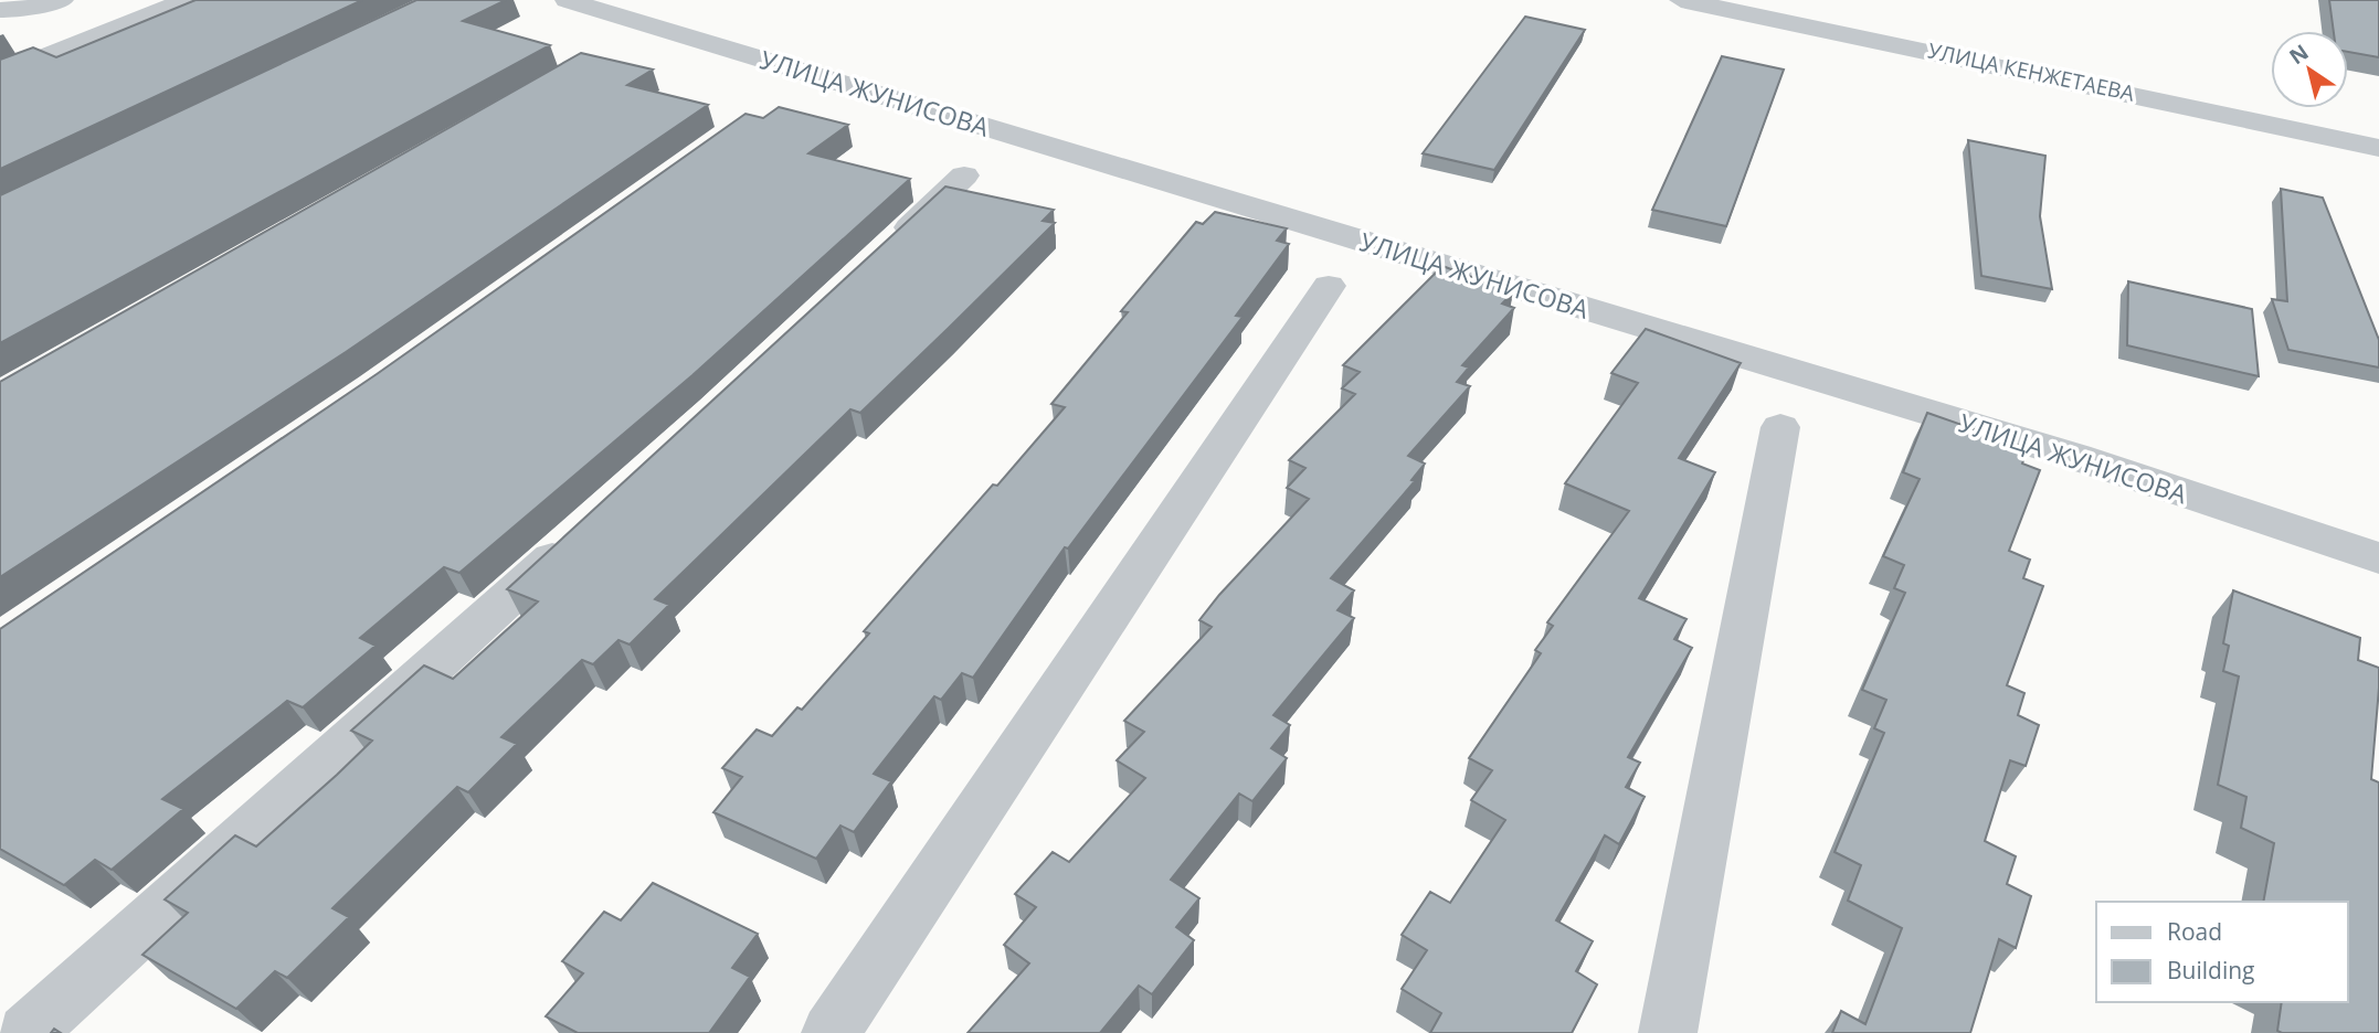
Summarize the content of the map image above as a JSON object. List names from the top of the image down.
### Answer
{
  "streets": {
    "street": ["УЛИЦА КЕНЖЕТАЕВА", "УЛИЦА ЖУНИСОВА"]
  },
  "legend": ["Road", "Building"],
  "north": "top left"
}
